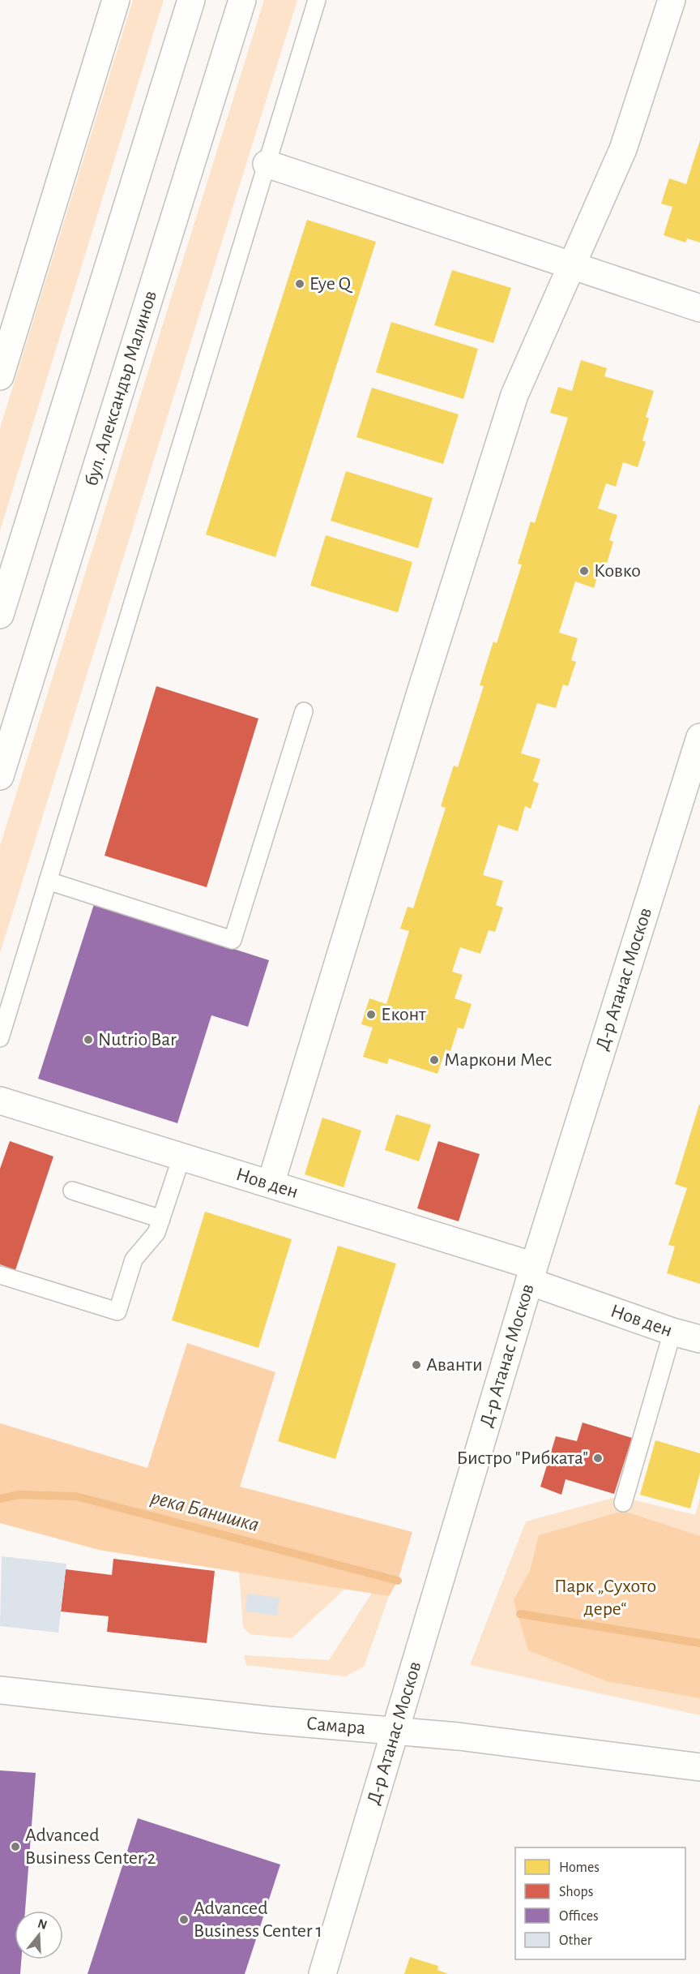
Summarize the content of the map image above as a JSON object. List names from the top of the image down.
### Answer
{
  "streets": {
    "street": [
      "бул. Александър Малинов",
      "Д-р Атанас Москов",
      "Нов ден",
      "Самара"
    ]
  },
  "crossings": [
    ["Д-р Атанас Москов", "Нов ден"],
    ["Д-р Атанас Москов", "Самара"]
  ],
  "water": ["река Банишка"],
  "parks": ["Парк „Сухото дере“"],
  "places": [
    "Eye Q",
    "Ковко",
    "Еконт",
    "Nutrio Bar",
    "Маркони Мес",
    "Аванти",
    "Бистро \"Рибката\"",
    "Advanced Business Center 2",
    "Advanced Business Center 1"
  ],
  "legend": [
    "Homes",
    "Shops",
    "Offices",
    "Other"
  ],
  "north": "top"
}
